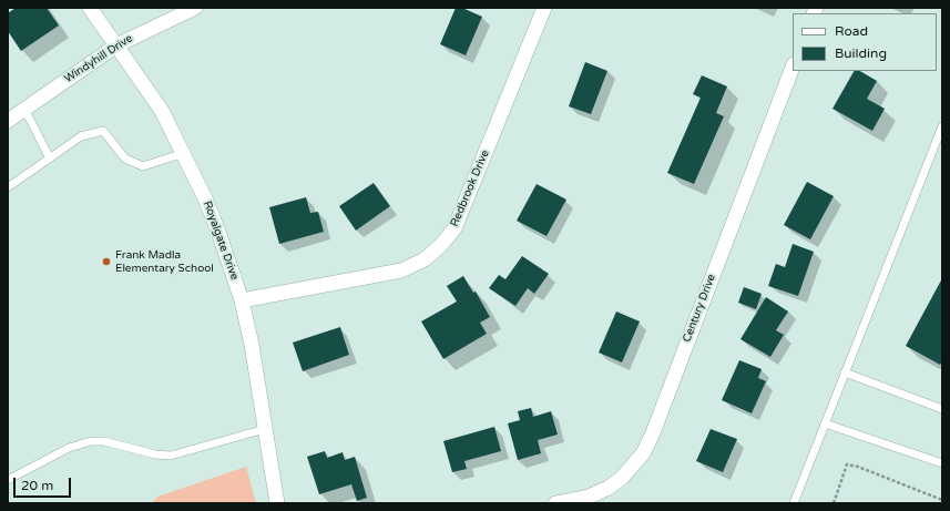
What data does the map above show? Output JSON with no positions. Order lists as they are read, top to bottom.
{
  "streets": {
    "street": [
      "Windyhill Drive",
      "Redbrook Drive",
      "Royalgate Drive",
      "Century Drive"
    ]
  },
  "crossings": [
    ["Windyhill Drive", "Royalgate Drive"],
    ["Redbrook Drive", "Royalgate Drive"]
  ],
  "places": ["Frank Madla Elementary School"],
  "legend": ["Road", "Building"],
  "scale_bar": "20 m"
}
